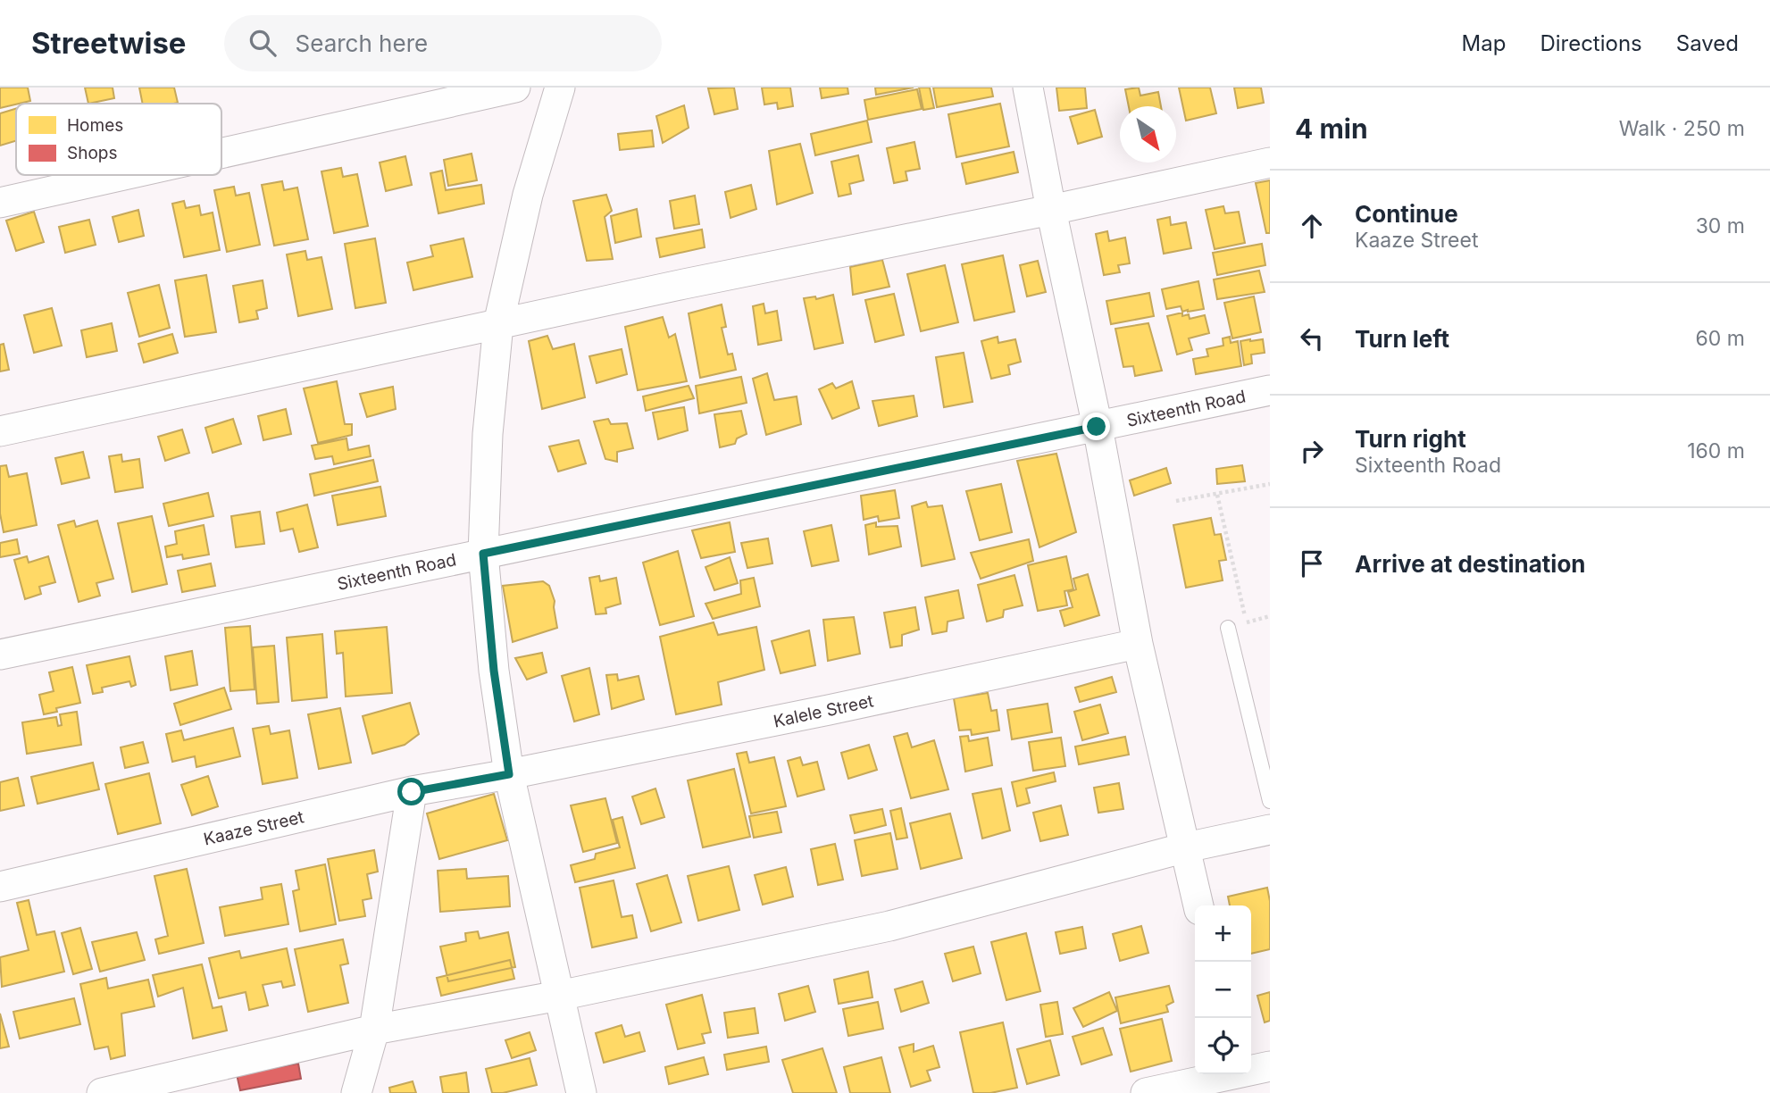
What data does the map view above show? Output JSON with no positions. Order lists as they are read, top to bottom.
{
  "streets": {
    "street": ["Sixteenth Road", "Kalele Street", "Kaaze Street"]
  },
  "crossings": [
    ["Kalele Street", "Kaaze Street"]
  ],
  "legend": ["Homes", "Shops"],
  "north": "bottom right",
  "page": {
    "header": "Streetwise",
    "search": "Search here",
    "nav": ["Map", "Directions", "Saved"],
    "heading": ["4 min", "Walk · 250 m"],
    "list": [
      ["Continue", "Kaaze Street", "30 m"],
      ["Turn left", "60 m"],
      ["Turn right", "Sixteenth Road", "160 m"],
      "Arrive at destination"
    ],
    "map_buttons": ["+", "−"]
  }
}
